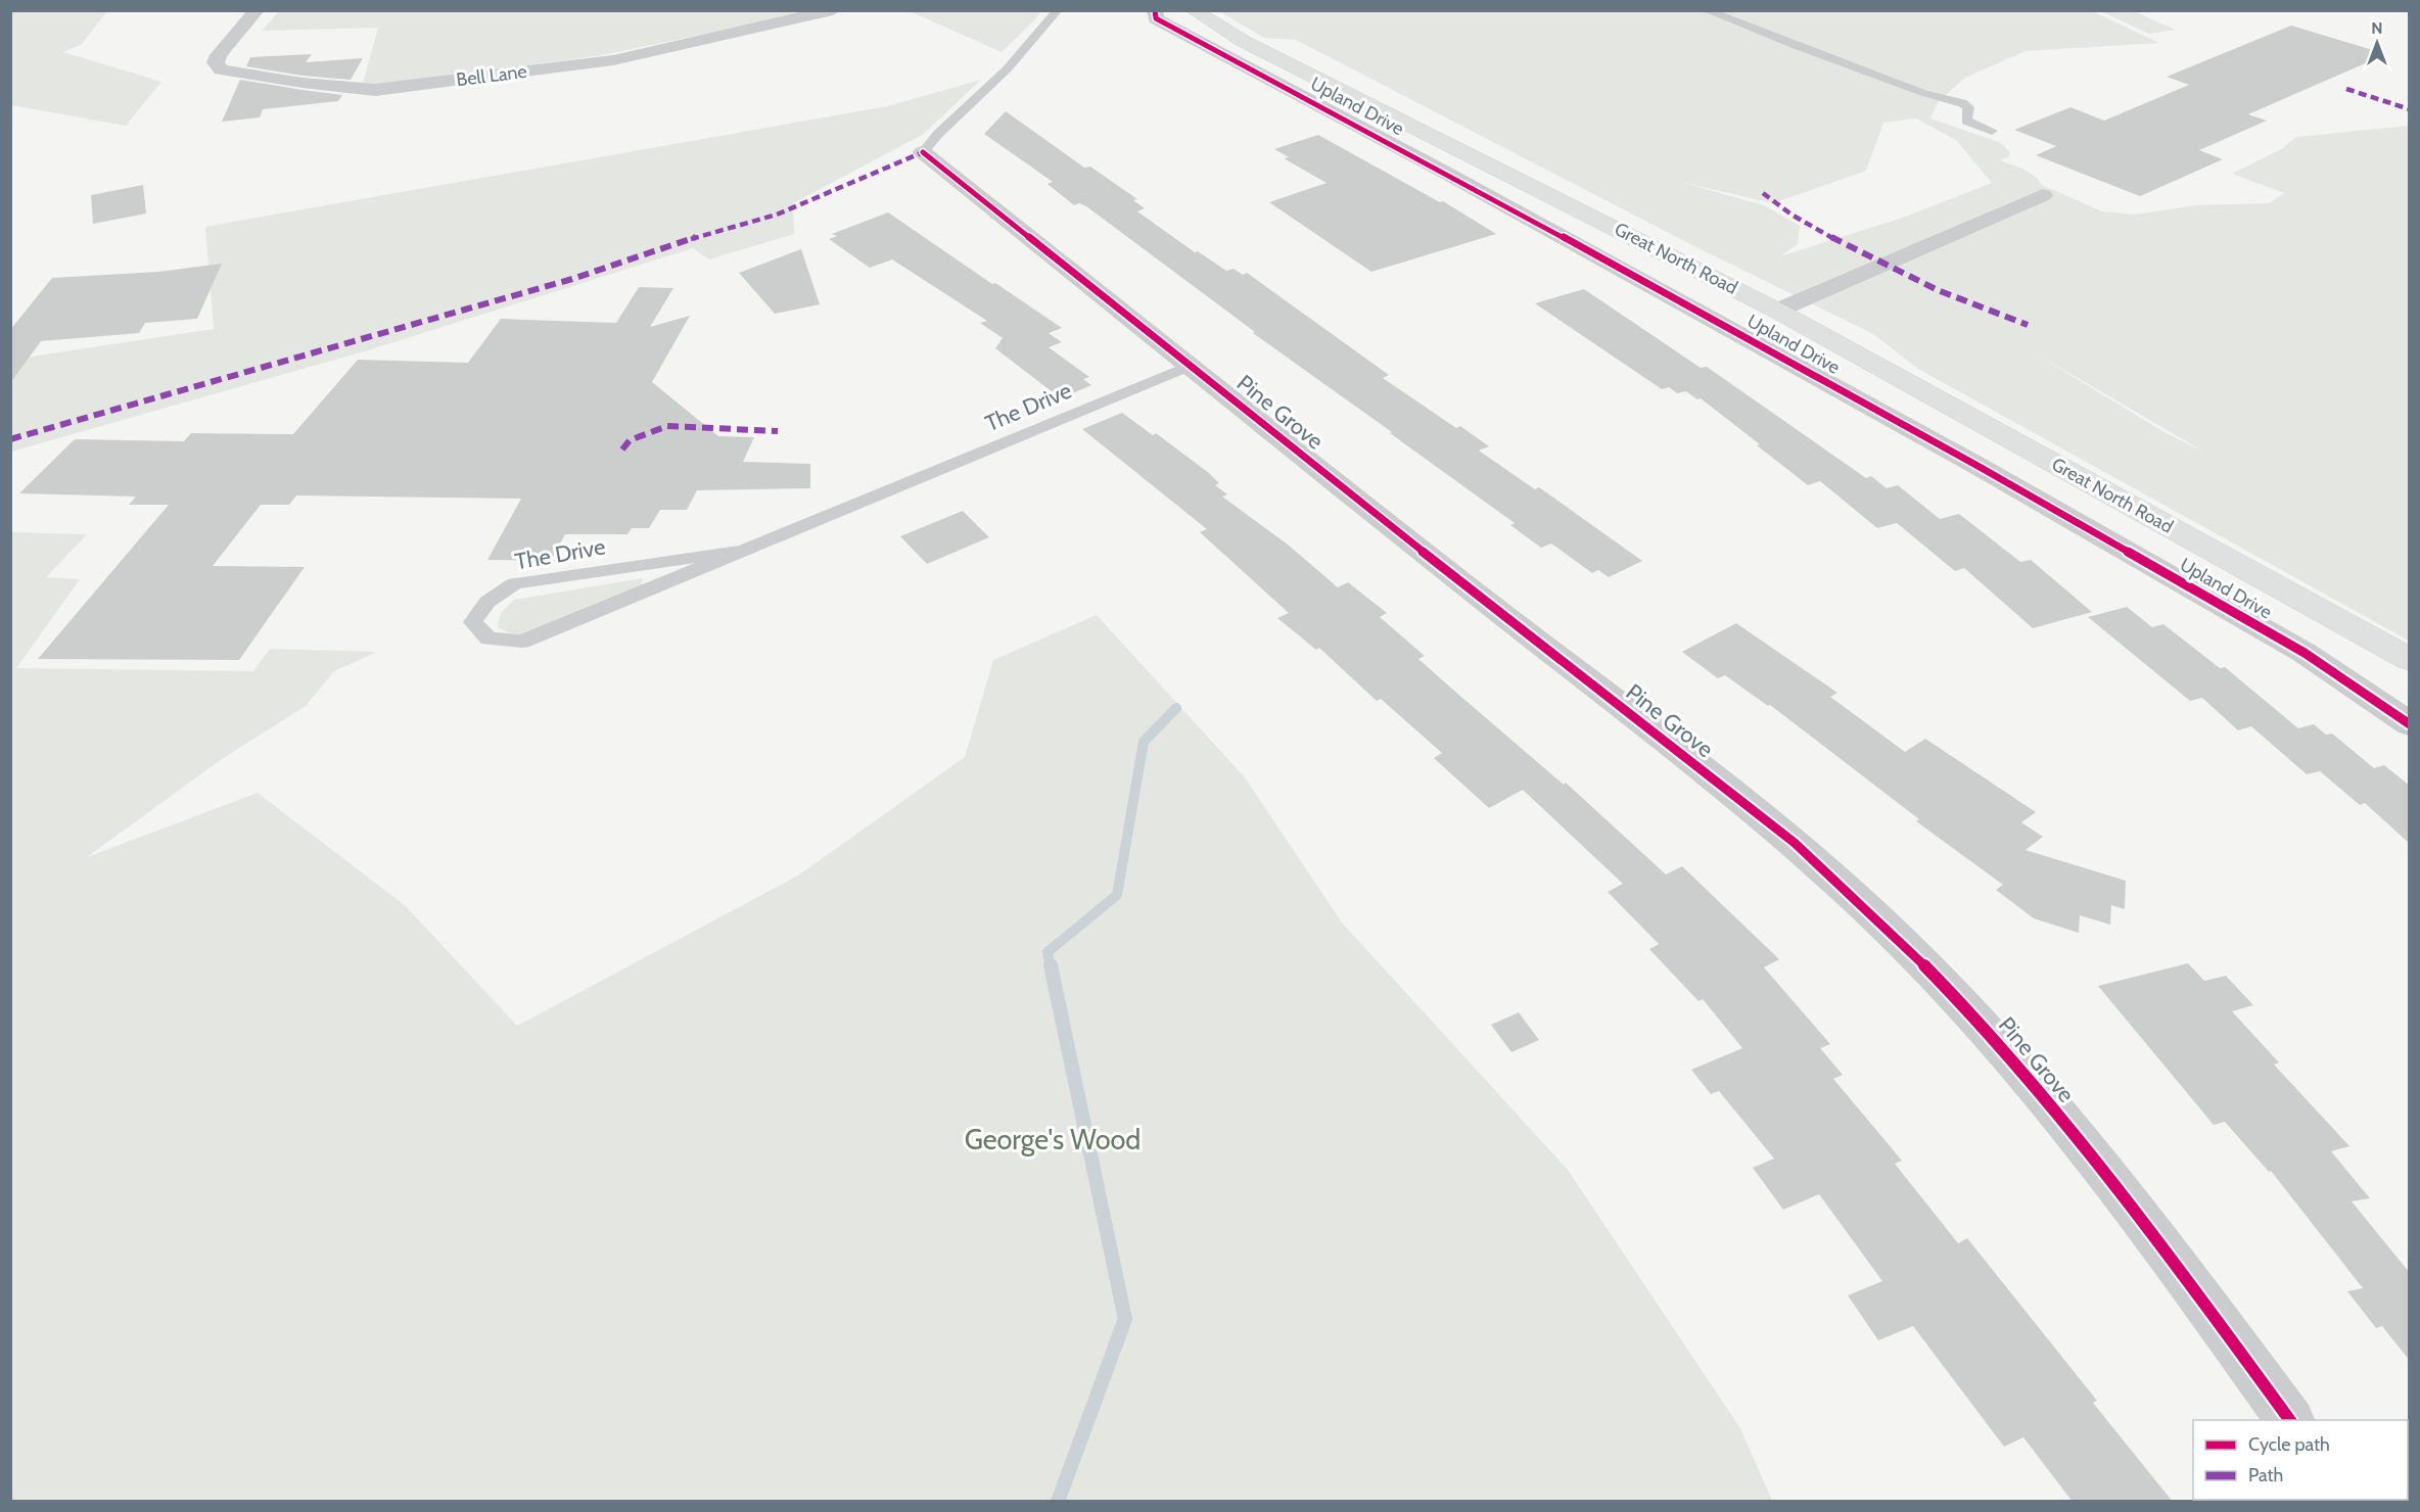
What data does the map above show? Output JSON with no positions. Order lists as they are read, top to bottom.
{
  "streets": {
    "main road": ["Great North Road"],
    "street": ["Bell Lane", "Upland Drive", "Pine Grove"],
    "lane": ["The Drive"]
  },
  "crossings": [
    ["The Drive", "Pine Grove"]
  ],
  "parks": ["George's Wood"],
  "legend": ["Cycle path", "Path"],
  "north": "top"
}
